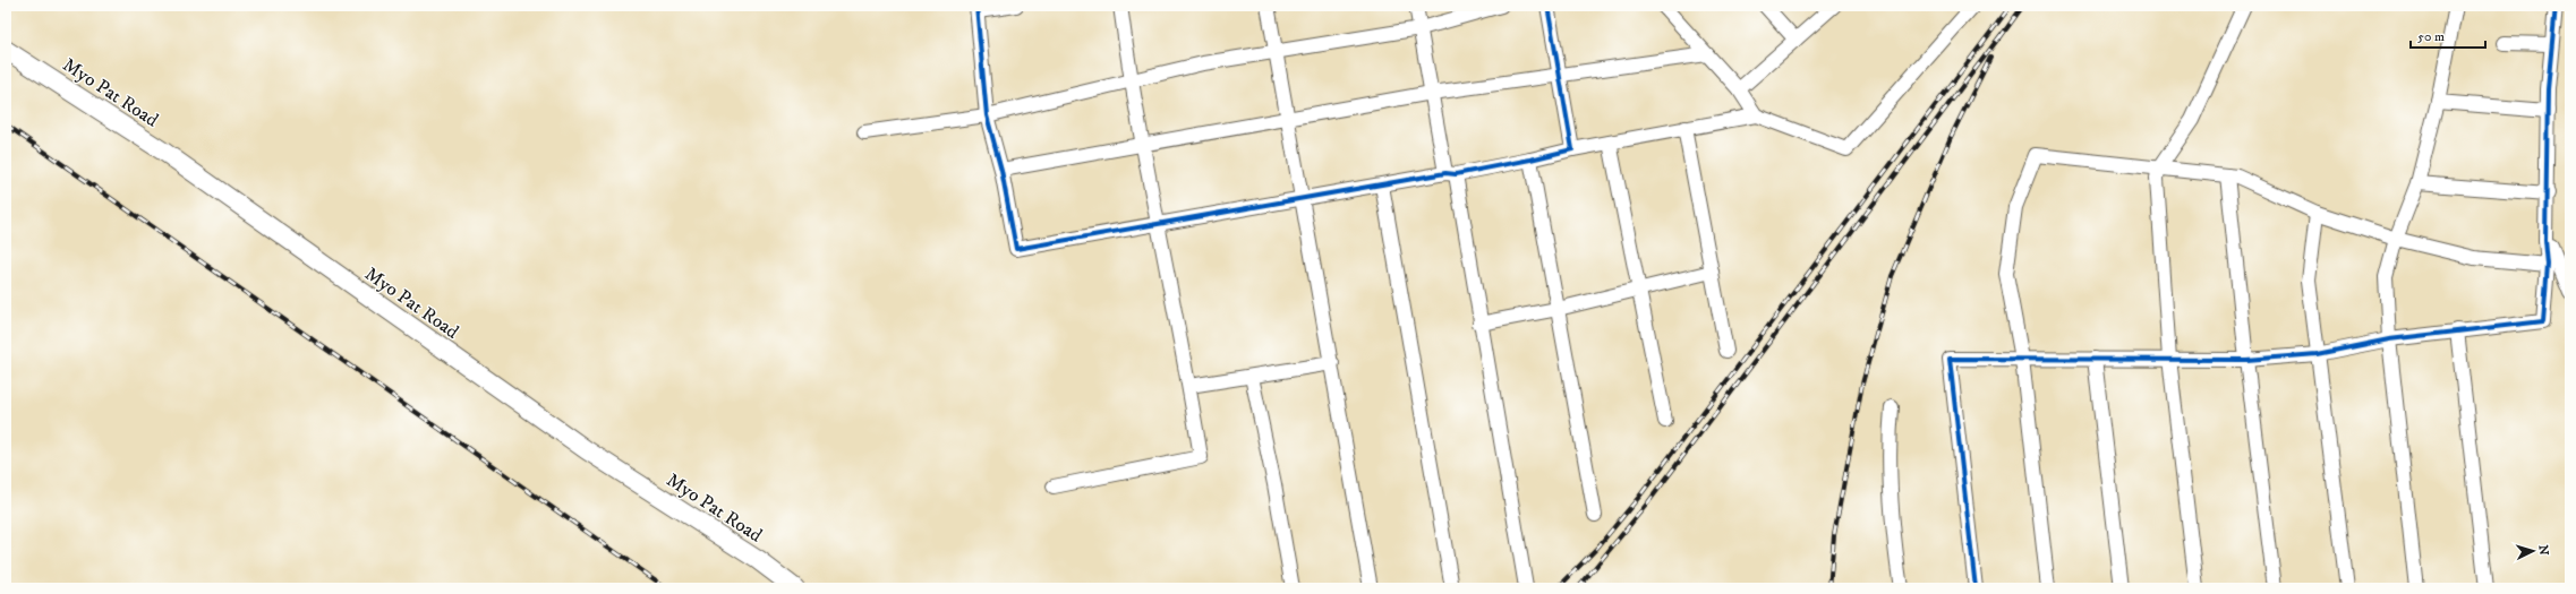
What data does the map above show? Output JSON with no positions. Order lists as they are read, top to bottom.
{
  "streets": {
    "main road": ["Myo Pat Road"]
  },
  "scale_bar": "50 m",
  "north": "right"
}
